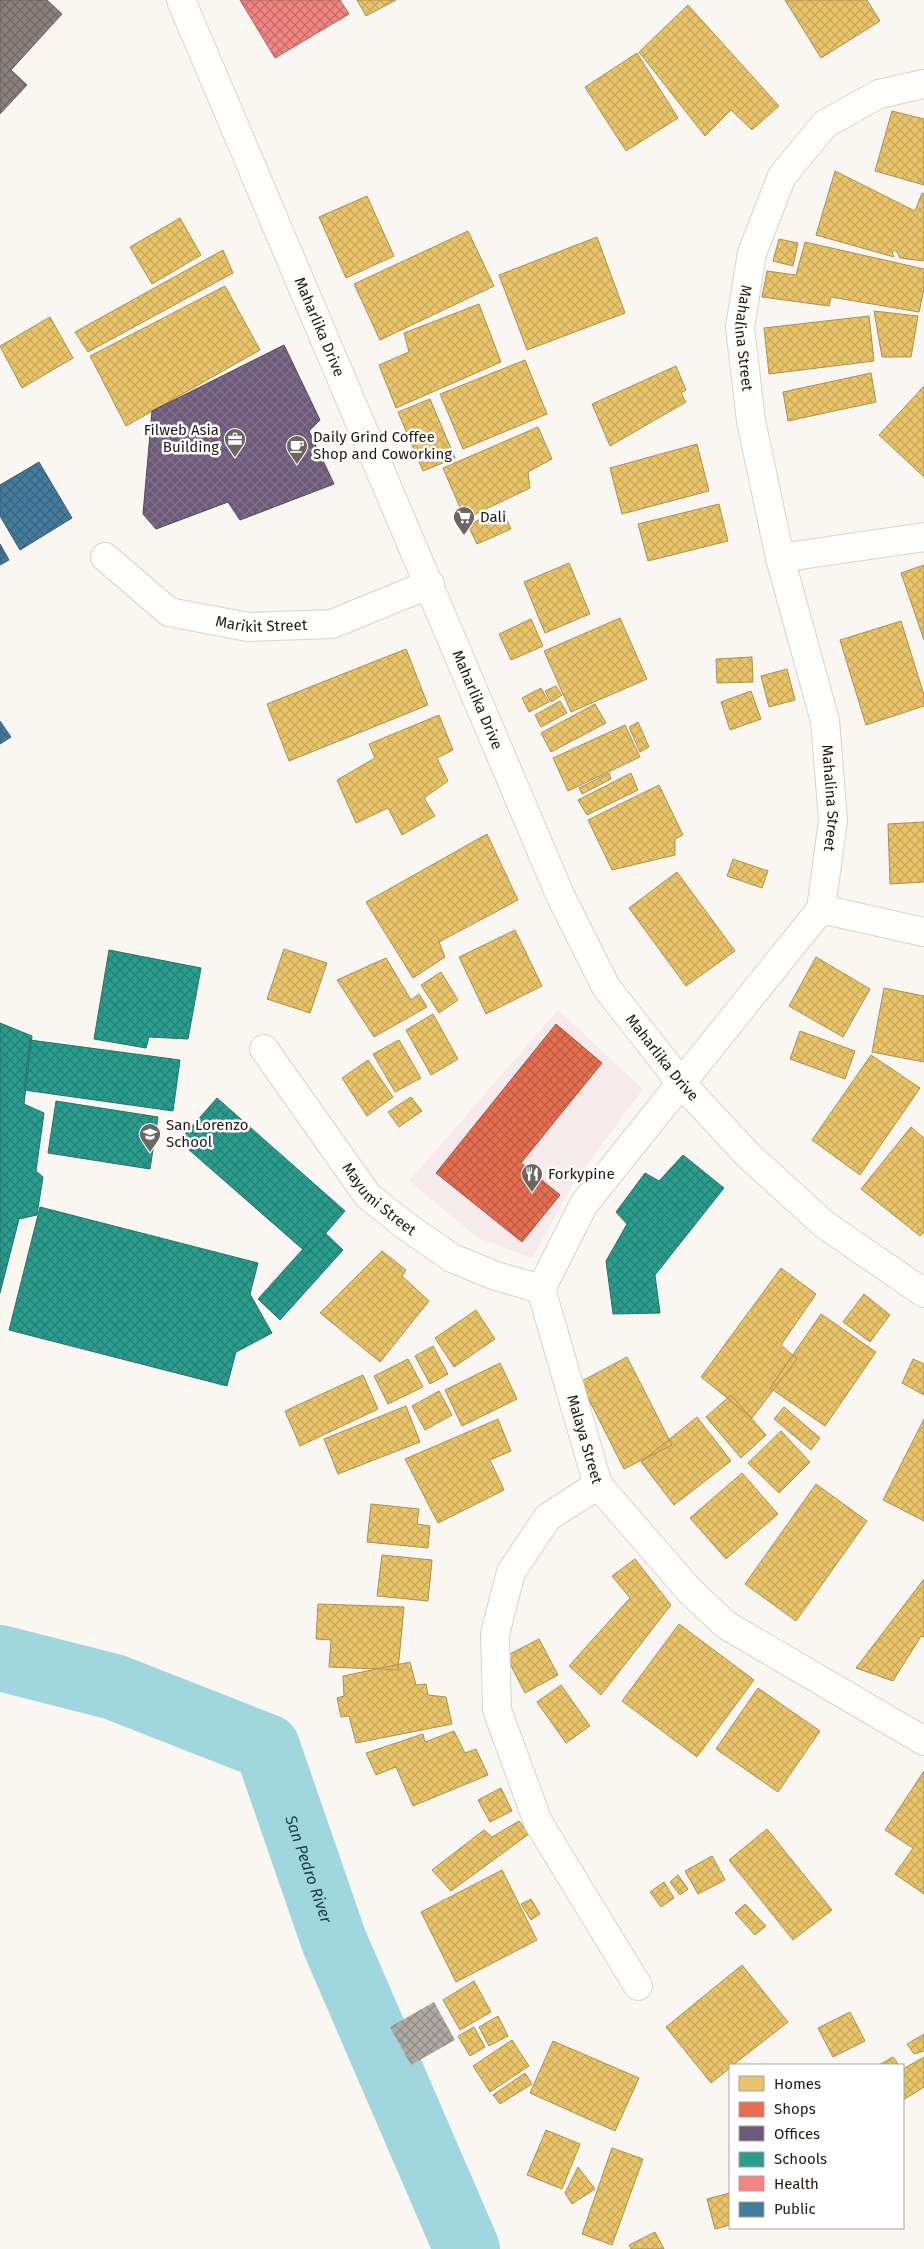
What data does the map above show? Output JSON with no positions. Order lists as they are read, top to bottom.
{
  "streets": {
    "street": [
      "Maharlika Drive",
      "Mahalina Street",
      "Marikit Street",
      "Mayumi Street",
      "Malaya Street"
    ]
  },
  "crossings": [
    ["Maharlika Drive", "Marikit Street"],
    ["Mayumi Street", "Malaya Street"]
  ],
  "water": ["San Pedro River"],
  "places": {
    "office": ["Filweb Asia Building"],
    "cafe": ["Daily Grind Coffee Shop and Coworking"],
    "supermarket": ["Dali"],
    "school or university": ["San Lorenzo School"],
    "restaurant": ["Forkypine"]
  },
  "legend": [
    "Homes",
    "Shops",
    "Offices",
    "Schools",
    "Health",
    "Public"
  ]
}
